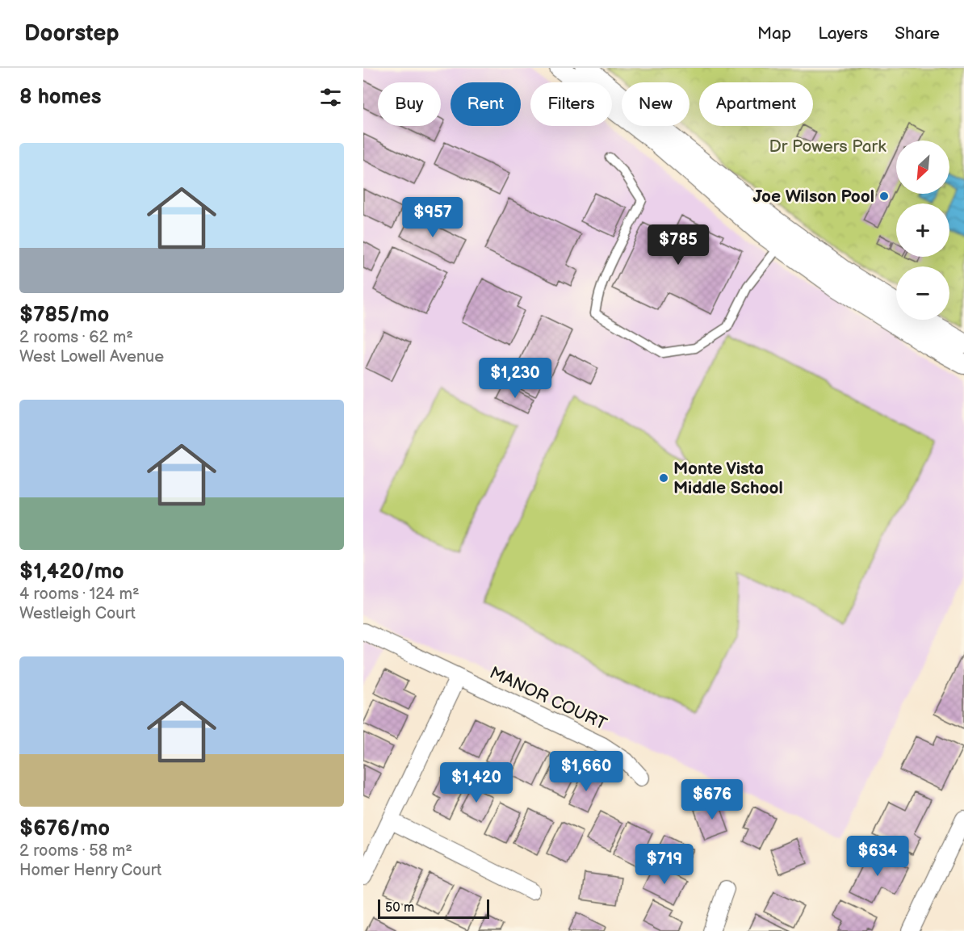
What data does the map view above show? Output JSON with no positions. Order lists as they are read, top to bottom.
{
  "streets": {
    "street": ["MANOR COURT"]
  },
  "parks": ["Dr Powers Park"],
  "places": ["Joe Wilson Pool", "Monte Vista Middle School"],
  "scale_bar": "50 m",
  "north": "bottom left",
  "page": {
    "header": "Doorstep",
    "nav": ["Map", "Layers", "Share"],
    "heading": "8 homes",
    "chip": [
      "Buy",
      "Rent",
      "Filters",
      "New",
      "Apartment"
    ],
    "list": [
      {
        "name": "$785/mo",
        "note": "2 rooms · 62 m² · West Lowell Avenue"
      },
      {
        "name": "$1,420/mo",
        "note": "4 rooms · 124 m² · Westleigh Court"
      },
      {
        "name": "$676/mo",
        "note": "2 rooms · 58 m² · Homer Henry Court"
      }
    ],
    "map_buttons": ["+", "−"],
    "price": [
      "$957",
      "$785",
      "$1,230",
      "$1,660",
      "$1,420",
      "$676",
      "$634",
      "$719"
    ],
    "scale": "50 m"
  }
}
